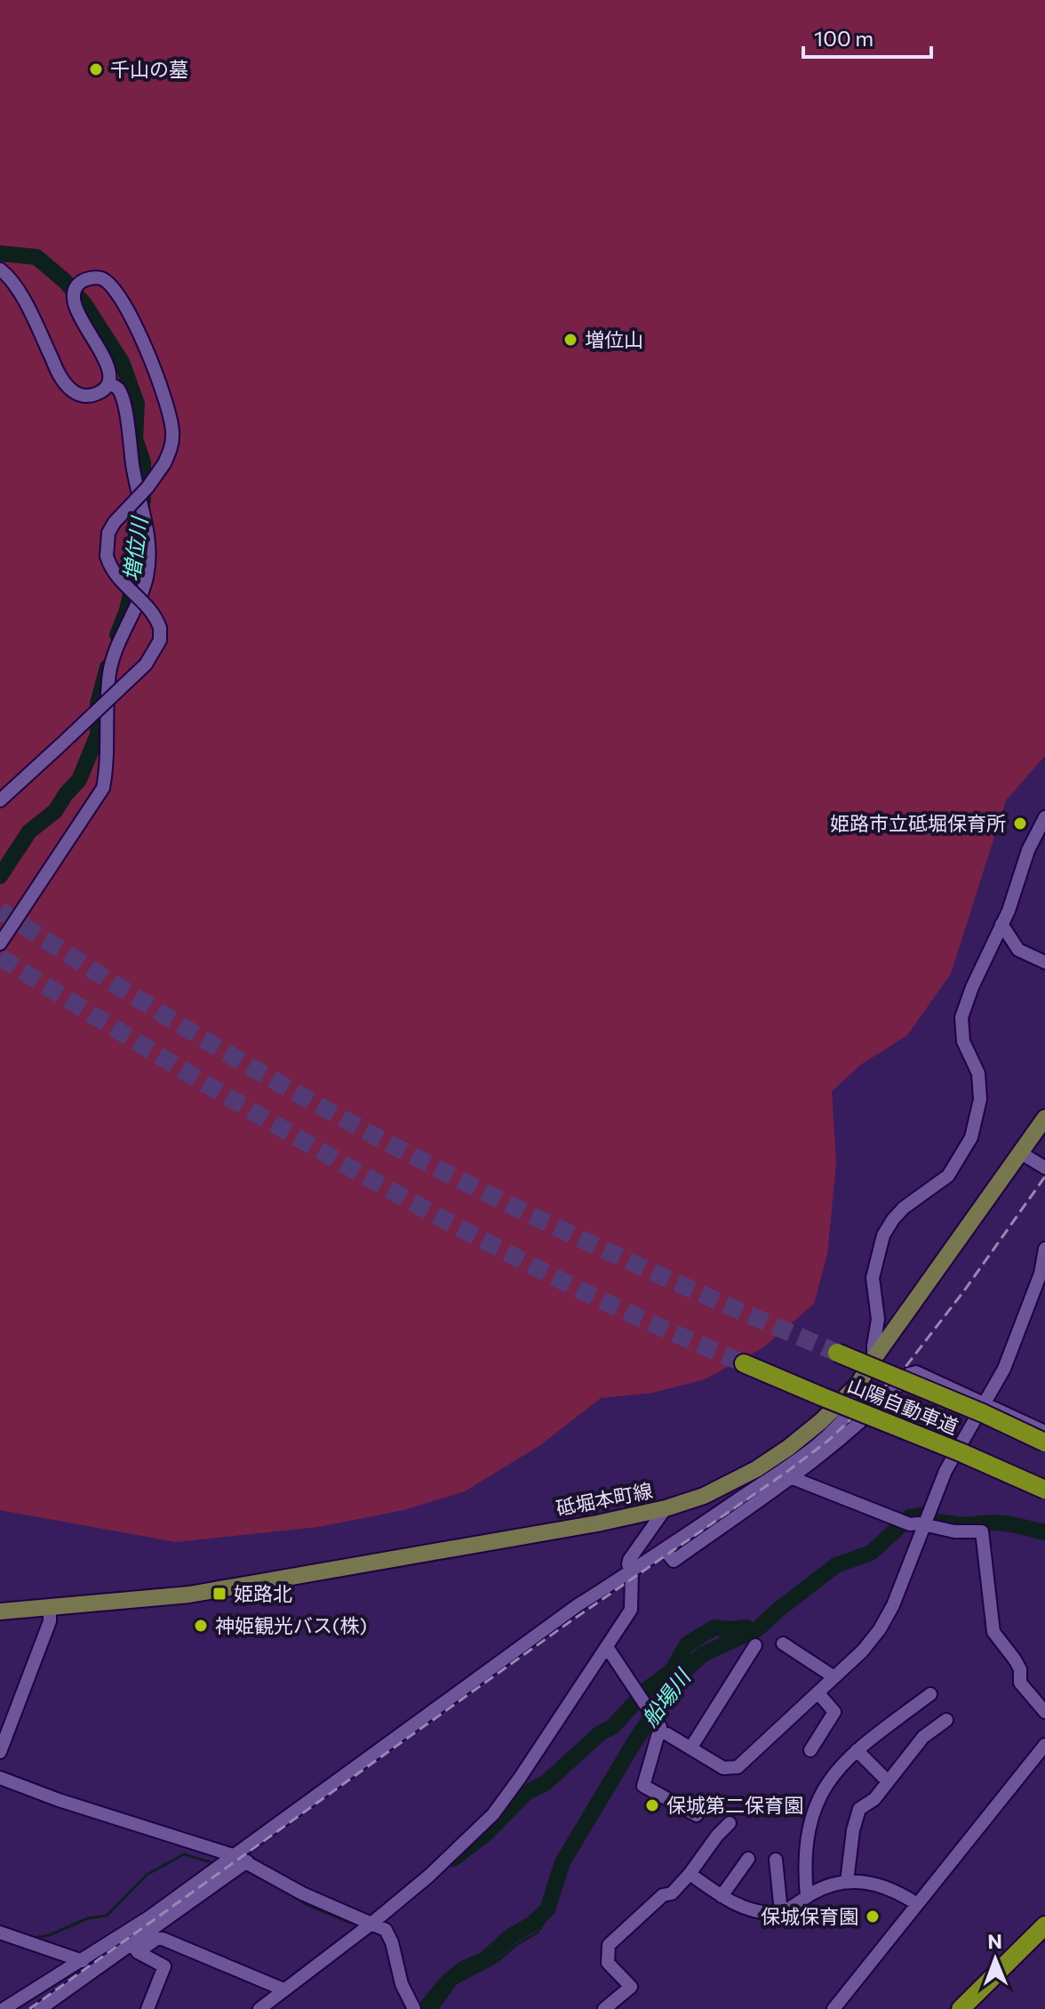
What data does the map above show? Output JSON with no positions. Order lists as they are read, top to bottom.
{
  "streets": {
    "highway": ["山陽自動車道"],
    "main road": ["砥堀本町線"]
  },
  "water": ["増位川", "船場川"],
  "places": {
    "other": [
      "千山の墓",
      "増位山",
      "姫路市立砥堀保育所",
      "神姫観光バス(株)",
      "保城第二保育園",
      "保城保育園"
    ],
    "transit": ["姫路北"]
  },
  "scale_bar": "100 m",
  "north": "top"
}
